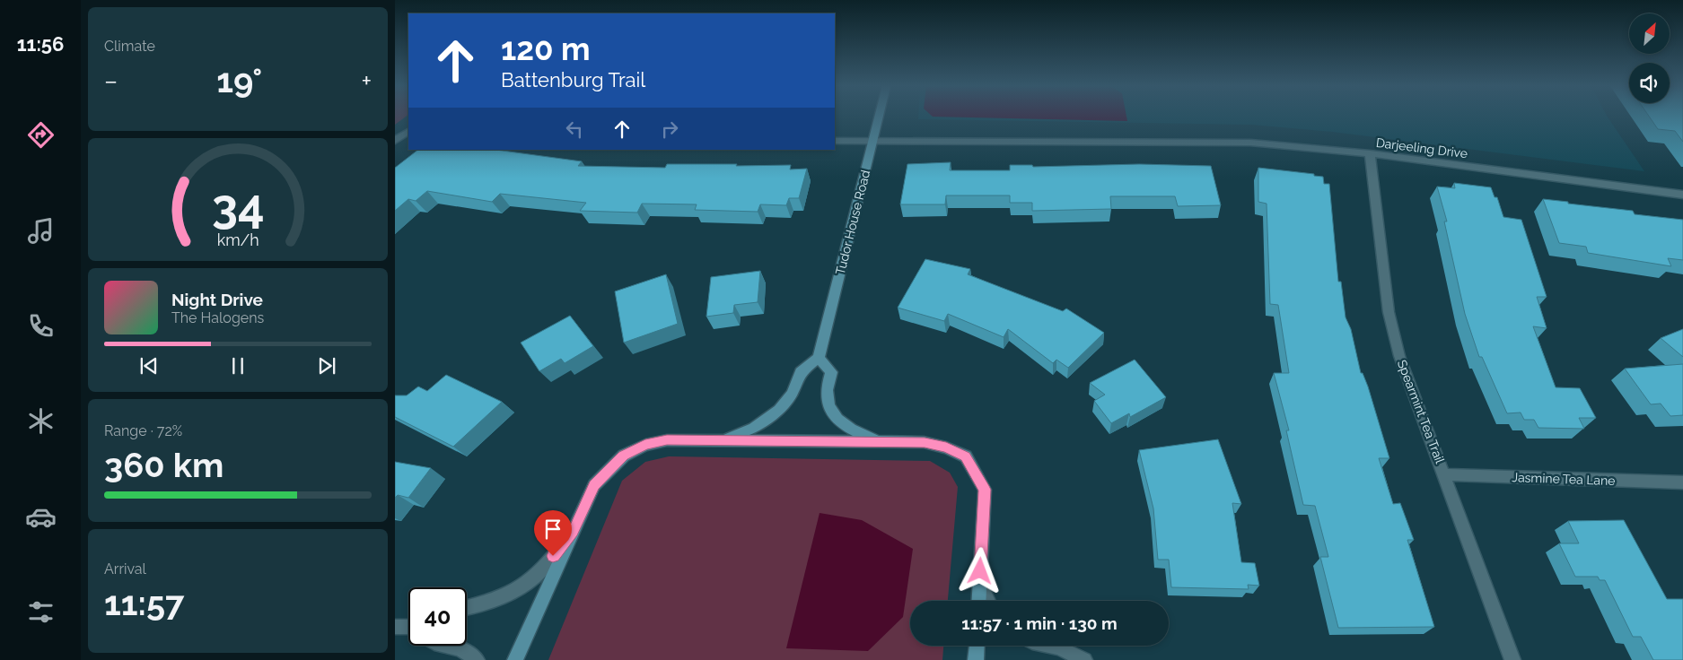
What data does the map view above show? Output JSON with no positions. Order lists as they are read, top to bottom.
{
  "streets": {
    "street": [
      "Darjeeling Drive",
      "Tudor House Road",
      "Spearmint Tea Trail",
      "Jasmine Tea Lane"
    ]
  },
  "crossings": [
    ["Darjeeling Drive", "Tudor House Road"],
    ["Darjeeling Drive", "Spearmint Tea Trail"],
    ["Spearmint Tea Trail", "Jasmine Tea Lane"]
  ],
  "north": "top right",
  "page": {
    "tabs": "11:56",
    "tile": [
      "Climate",
      ["Range · 72%", "360 km"],
      ["Arrival", "11:57"]
    ],
    "turn": ["120 m", "Battenburg Trail"],
    "heat": ["−", "19°", "+"],
    "song": ["Night Drive", "The Halogens"],
    "limit": "40",
    "trip": "11:57 · 1 min · 130 m",
    "gauge": ["34", "km/h"]
  }
}
